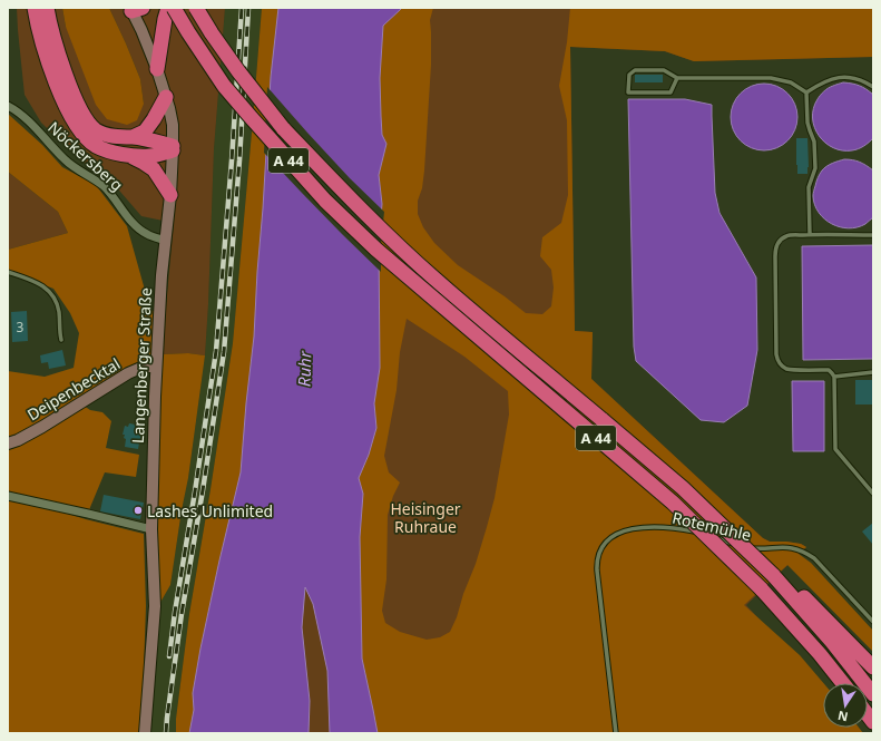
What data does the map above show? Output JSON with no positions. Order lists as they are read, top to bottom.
{
  "streets": {
    "highway": ["A 44"],
    "main road": ["Langenberger Straße", "Deipenbecktal"],
    "street": ["Nöckersberg"],
    "lane": ["Rotemühle"]
  },
  "crossings": [
    ["Nöckersberg", "Langenberger Straße"],
    ["Langenberger Straße", "Deipenbecktal"]
  ],
  "water": ["Ruhr"],
  "parks": ["Heisinger Ruhraue"],
  "places": ["Lashes Unlimited"],
  "house_numbers": ["3"],
  "north": "bottom"
}
